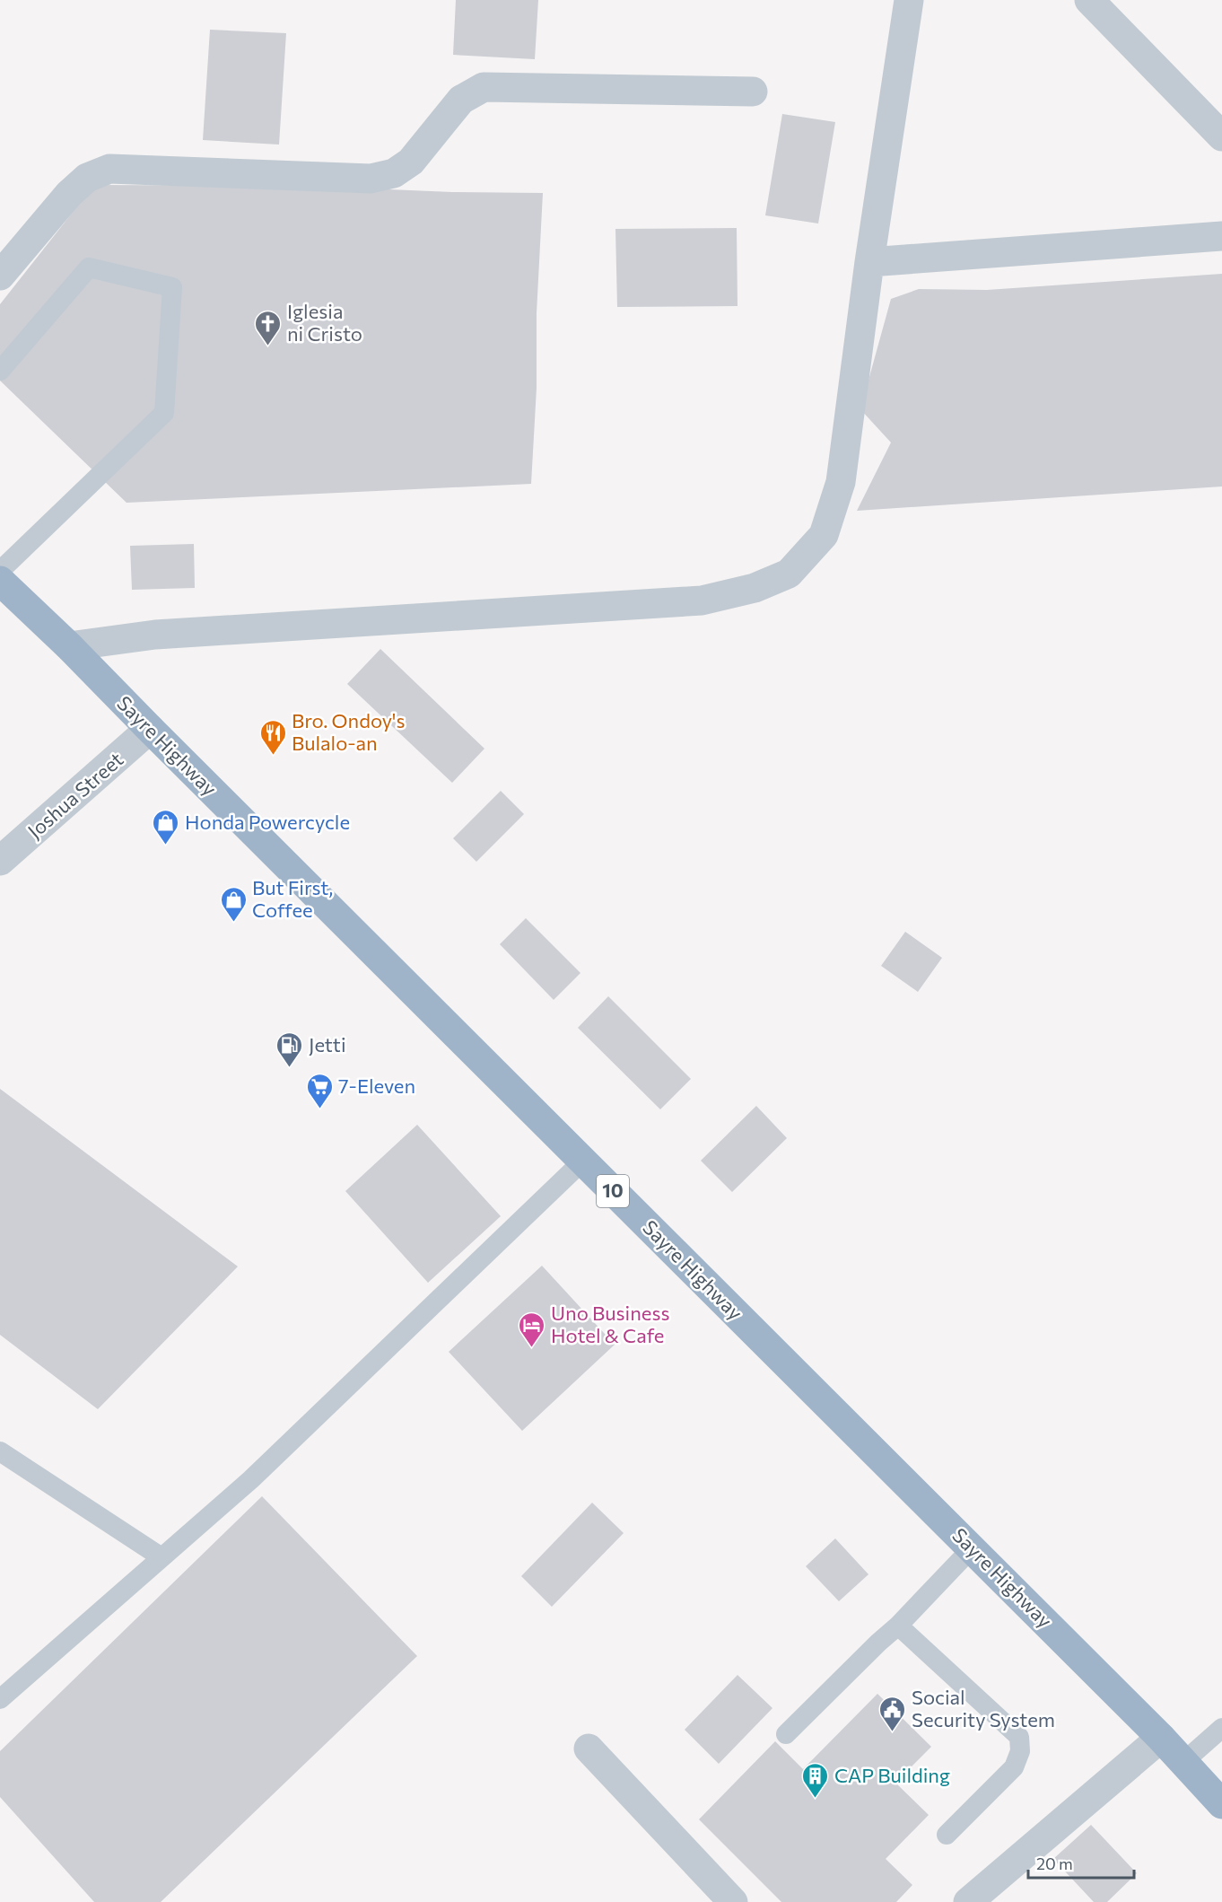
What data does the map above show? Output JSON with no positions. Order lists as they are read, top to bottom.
{
  "streets": {
    "highway": ["Sayre Highway", "10"],
    "street": ["Joshua Street"]
  },
  "crossings": [
    ["Sayre Highway", "Joshua Street"]
  ],
  "places": {
    "church": ["Iglesia ni Cristo"],
    "restaurant": ["Bro. Ondoy's Bulalo-an"],
    "shop": ["Honda Powercycle", "But First, Coffee"],
    "fuel station": ["Jetti"],
    "supermarket": ["7-Eleven"],
    "hotel": ["Uno Business Hotel & Cafe"],
    "public building": ["Social Security System"],
    "building": ["CAP Building"]
  },
  "scale_bar": "20 m"
}
